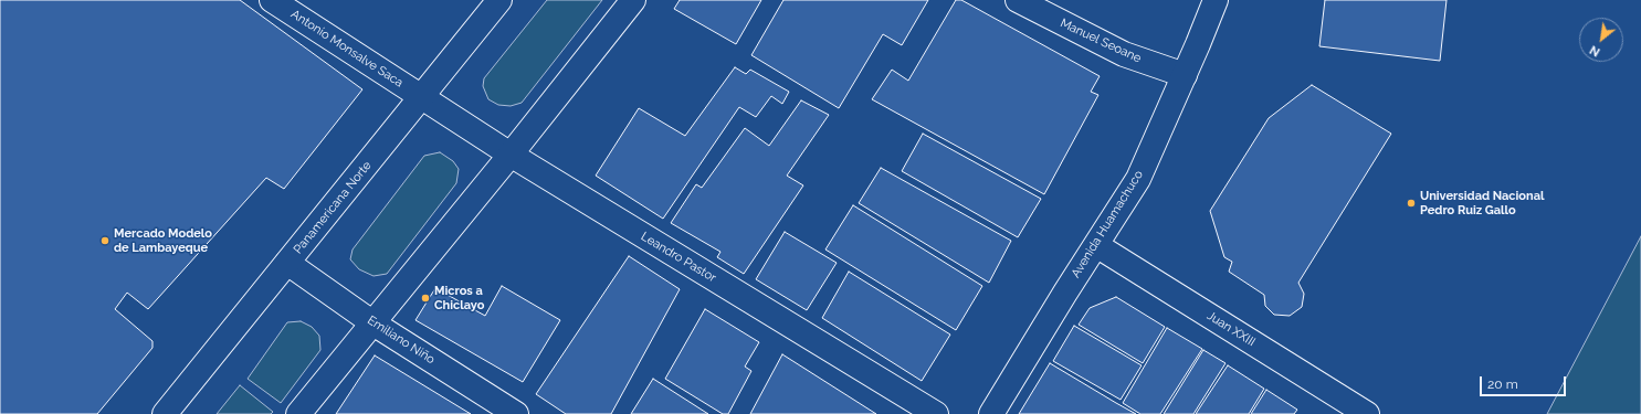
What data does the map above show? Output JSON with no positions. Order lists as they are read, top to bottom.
{
  "streets": {
    "main road": [
      "Manuel Seoane",
      "Antonio Monsalve Saca",
      "Panamericana Norte",
      "Avenida Huamachuco",
      "Leandro Pastor",
      "Juan XXIII",
      "Emiliano Niño"
    ]
  },
  "crossings": [
    ["Manuel Seoane", "Avenida Huamachuco"],
    ["Antonio Monsalve Saca", "Panamericana Norte"],
    ["Antonio Monsalve Saca", "Leandro Pastor"],
    ["Panamericana Norte", "Leandro Pastor"],
    ["Panamericana Norte", "Emiliano Niño"],
    ["Avenida Huamachuco", "Juan XXIII"]
  ],
  "places": ["Universidad Nacional Pedro Ruiz Gallo", "Mercado Modelo de Lambayeque", "Micros a Chiclayo"],
  "scale_bar": "20 m",
  "north": "bottom left"
}
